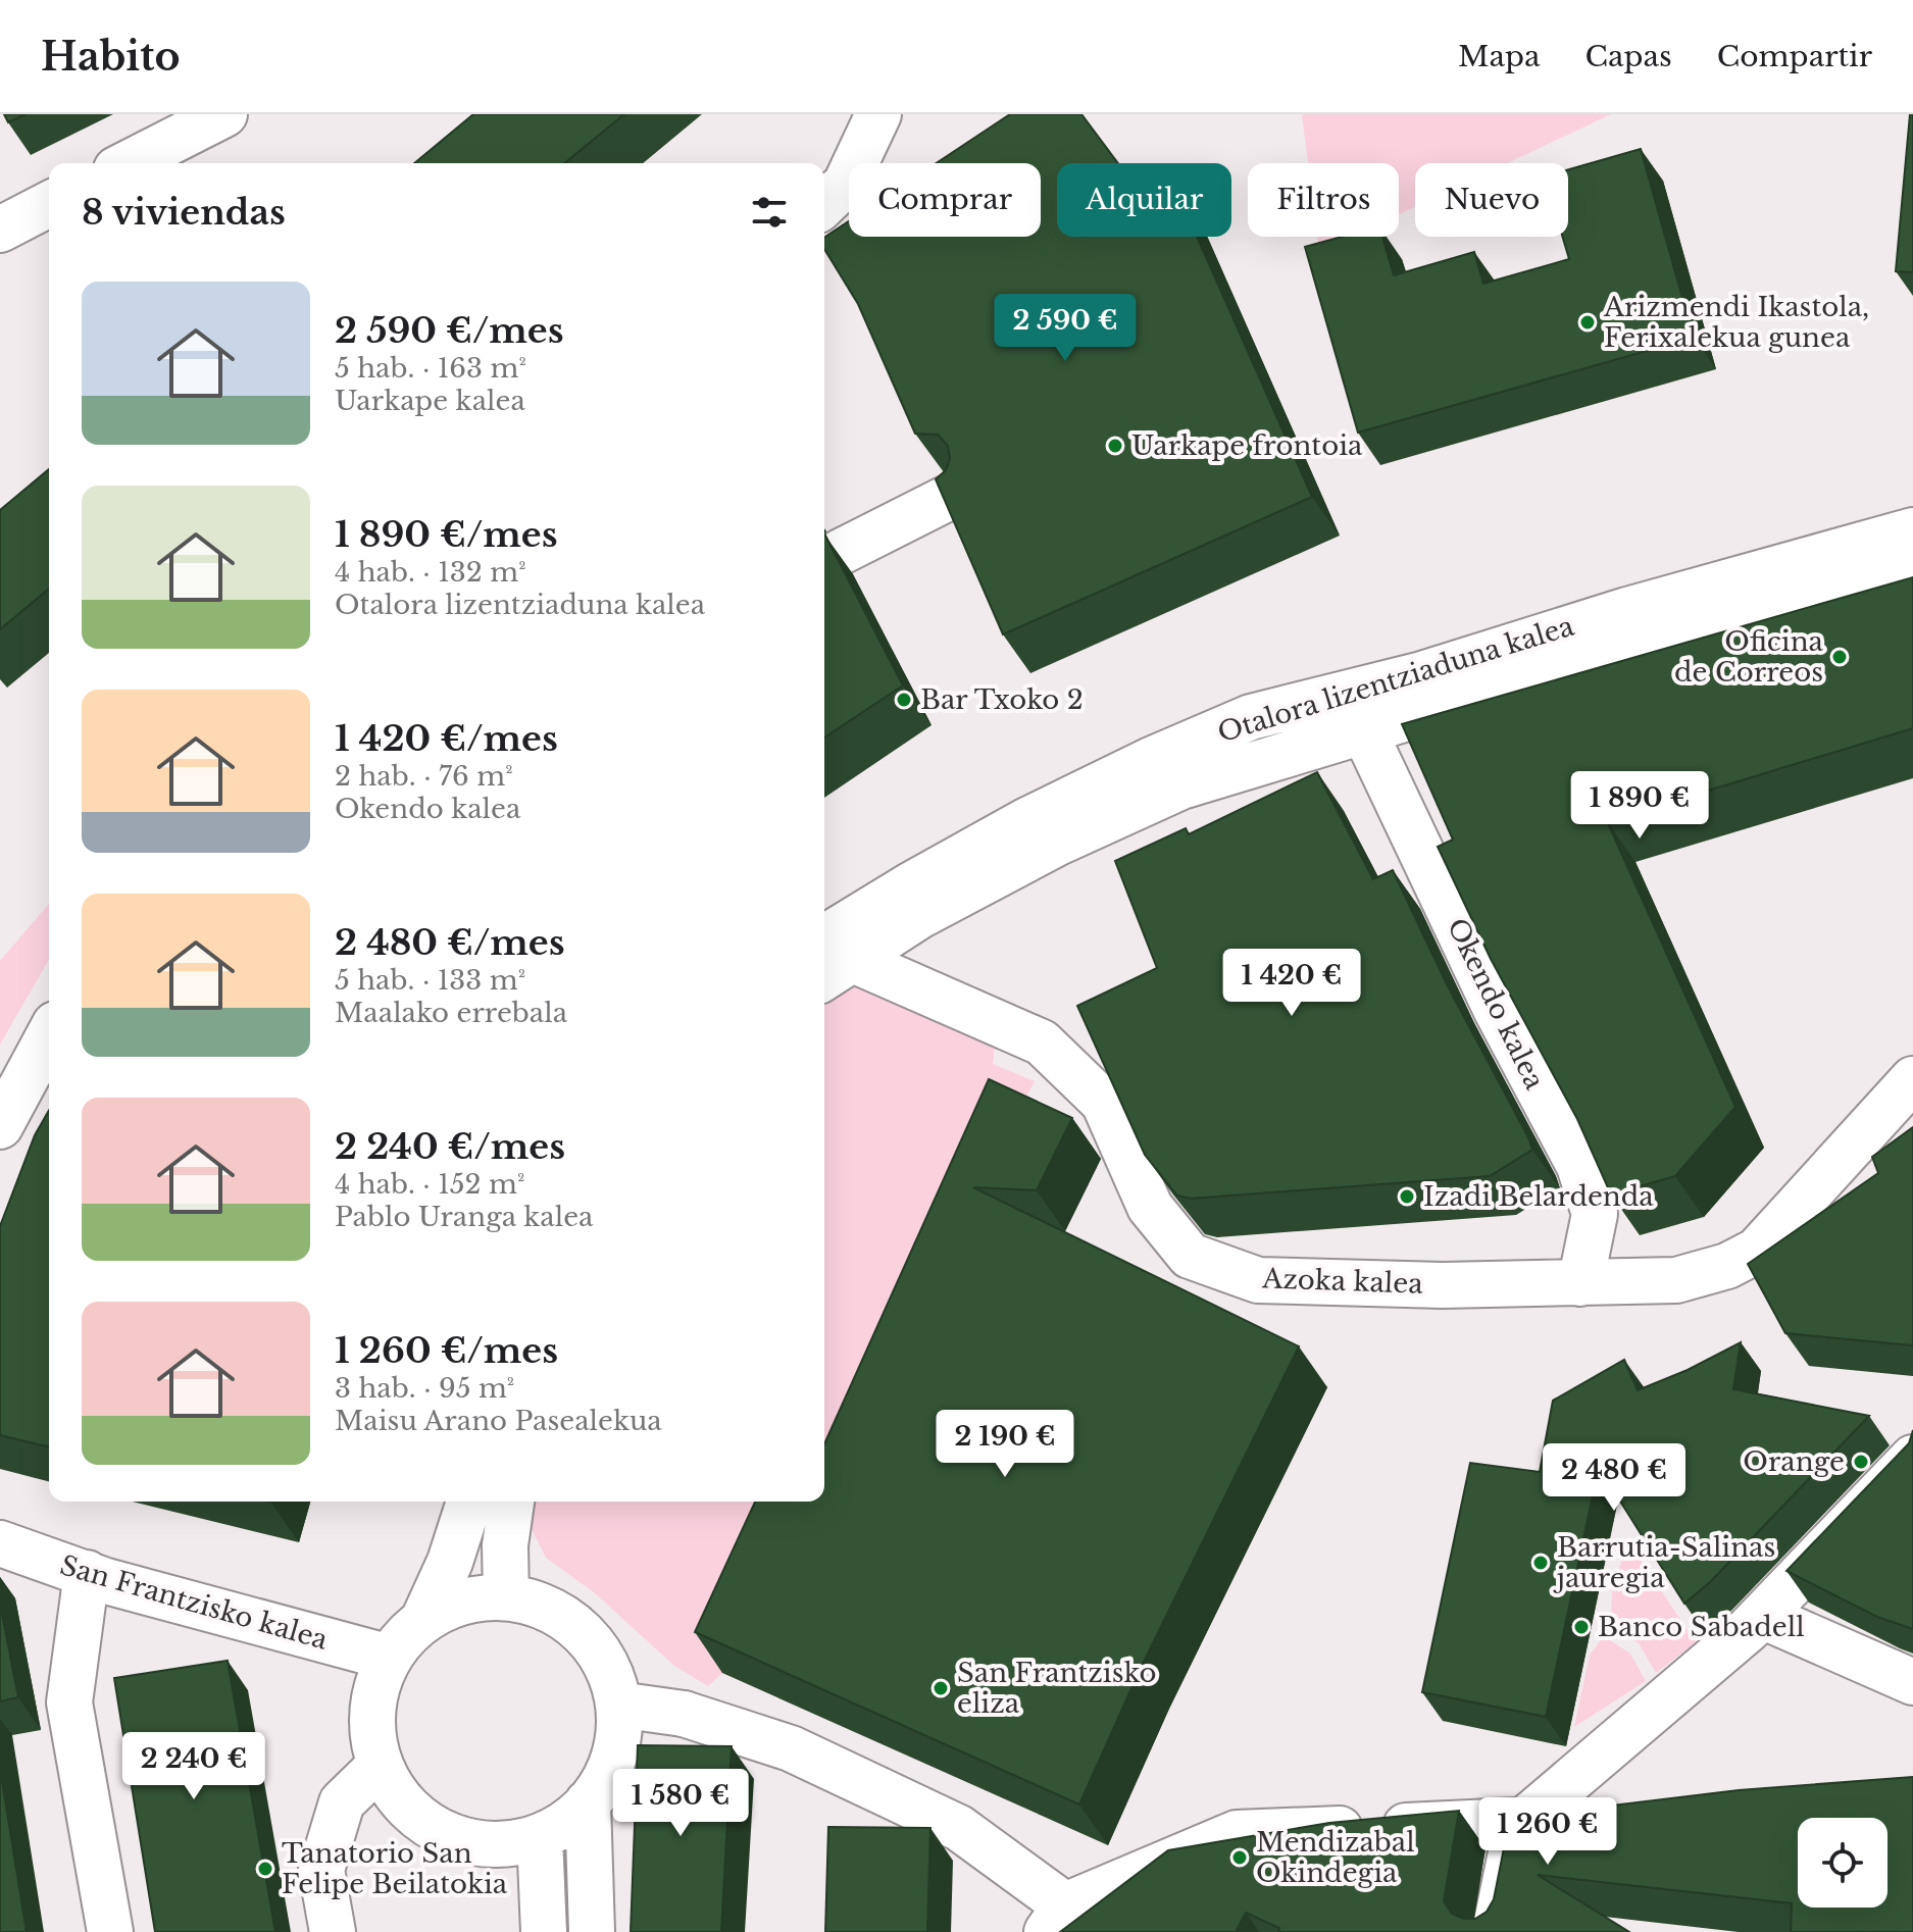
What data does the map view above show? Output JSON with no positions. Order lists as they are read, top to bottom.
{
  "streets": {
    "street": [
      "Otalora lizentziaduna kalea",
      "Okendo kalea",
      "Azoka kalea",
      "San Frantzisko kalea"
    ]
  },
  "crossings": [
    ["Otalora lizentziaduna kalea", "Okendo kalea"],
    ["Otalora lizentziaduna kalea", "Azoka kalea"],
    ["Okendo kalea", "Azoka kalea"]
  ],
  "places": [
    "Arizmendi Ikastola, Ferixalekua gunea",
    "Uarkape frontoia",
    "Oficina de Correos",
    "Bar Txoko 2",
    "Izadi Belardenda",
    "Orange",
    "Barrutia-Salinas jauregia",
    "Banco Sabadell",
    "San Frantzisko eliza",
    "Mendizabal Okindegia",
    "Tanatorio San Felipe Beilatokia"
  ],
  "page": {
    "header": "Habito",
    "nav": ["Mapa", "Capas", "Compartir"],
    "chip": [
      "Comprar",
      "Alquilar",
      "Filtros",
      "Nuevo"
    ],
    "heading": "8 viviendas",
    "list": [
      {
        "name": "2 590 €/mes",
        "note": "5 hab. · 163 m² · Uarkape kalea"
      },
      {
        "name": "1 890 €/mes",
        "note": "4 hab. · 132 m² · Otalora lizentziaduna kalea"
      },
      {
        "name": "1 420 €/mes",
        "note": "2 hab. · 76 m² · Okendo kalea"
      },
      {
        "name": "2 480 €/mes",
        "note": "5 hab. · 133 m² · Maalako errebala"
      },
      {
        "name": "2 240 €/mes",
        "note": "4 hab. · 152 m² · Pablo Uranga kalea"
      },
      {
        "name": "1 260 €/mes",
        "note": "3 hab. · 95 m² · Maisu Arano Pasealekua"
      }
    ],
    "price": [
      "2 590 €",
      "1 890 €",
      "1 420 €",
      "2 190 €",
      "2 480 €",
      "2 240 €",
      "1 580 €",
      "1 260 €"
    ]
  }
}
